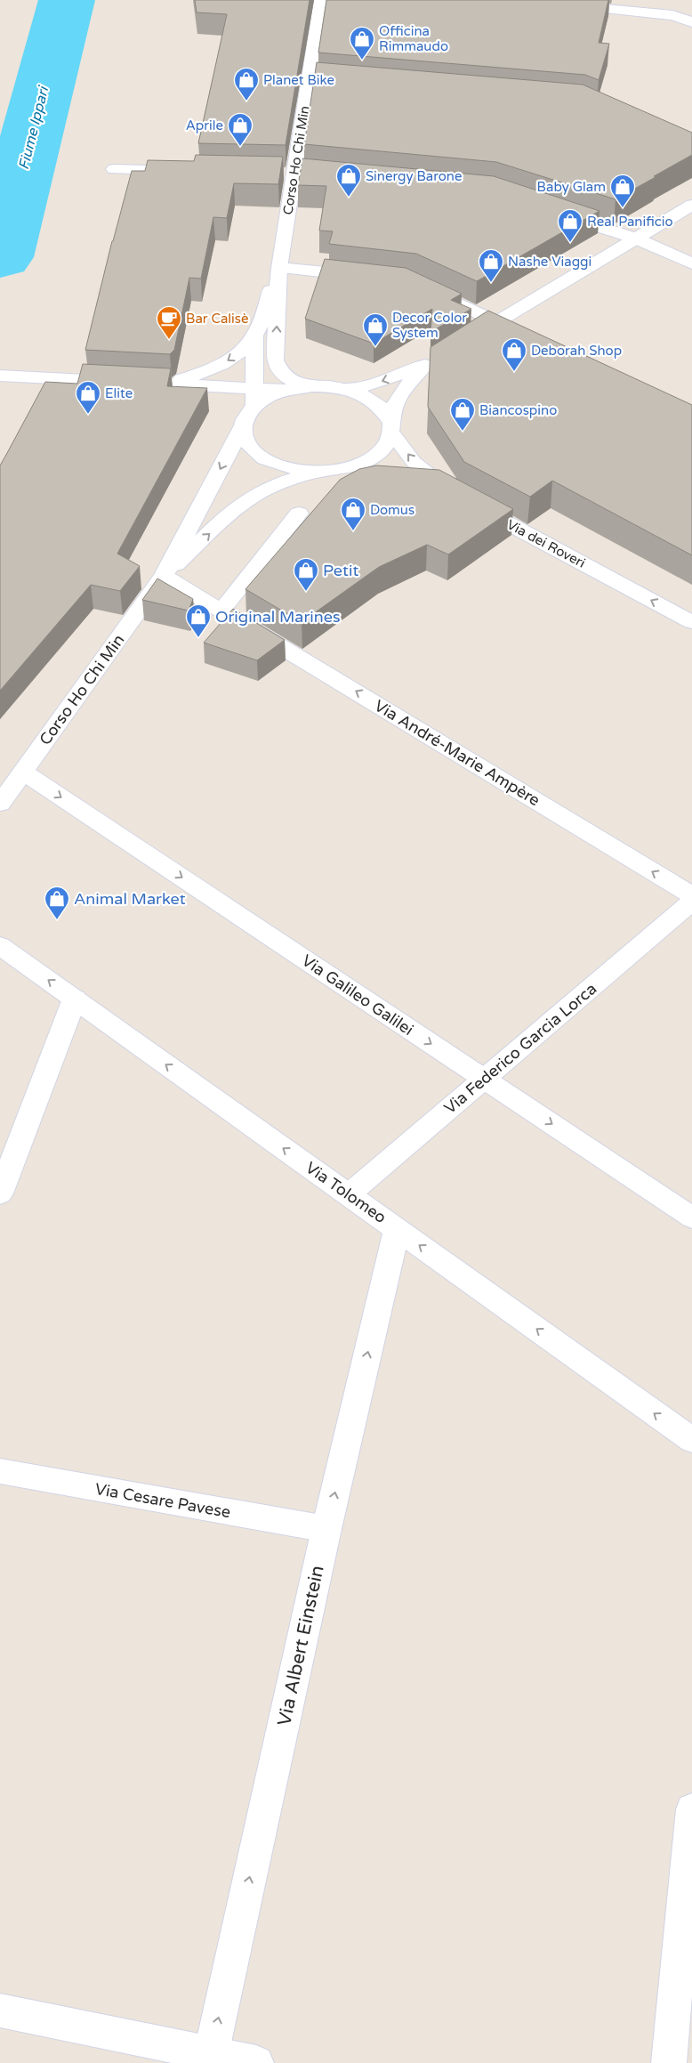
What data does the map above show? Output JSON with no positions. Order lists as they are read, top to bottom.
{
  "streets": {
    "main road": [
      "Corso Ho Chi Min",
      "Via dei Roveri",
      "Via André-Marie Ampère",
      "Via Galileo Galilei",
      "Via Federico Garcia Lorca",
      "Via Tolomeo",
      "Via Cesare Pavese",
      "Via Albert Einstein"
    ]
  },
  "crossings": [
    ["Corso Ho Chi Min", "Via André-Marie Ampère"],
    ["Corso Ho Chi Min", "Via Galileo Galilei"],
    ["Via Galileo Galilei", "Via Federico Garcia Lorca"],
    ["Via Federico Garcia Lorca", "Via Tolomeo"],
    ["Via Tolomeo", "Via Albert Einstein"],
    ["Via Cesare Pavese", "Via Albert Einstein"]
  ],
  "one_way": [
    "Via dei Roveri",
    "Via André-Marie Ampère",
    "Via Galileo Galilei",
    "Via Tolomeo",
    "Via Albert Einstein"
  ],
  "water": ["Fiume Ippari"],
  "places": {
    "shop": [
      "Officina Rimmaudo",
      "Planet Bike",
      "Aprile",
      "Sinergy Barone",
      "Baby Glam",
      "Real Panificio",
      "Nashe Viaggi",
      "Decor Color System",
      "Deborah Shop",
      "Elite",
      "Biancospino",
      "Domus",
      "Petit",
      "Original Marines",
      "Animal Market"
    ],
    "cafe": ["Bar Calisè"]
  }
}
